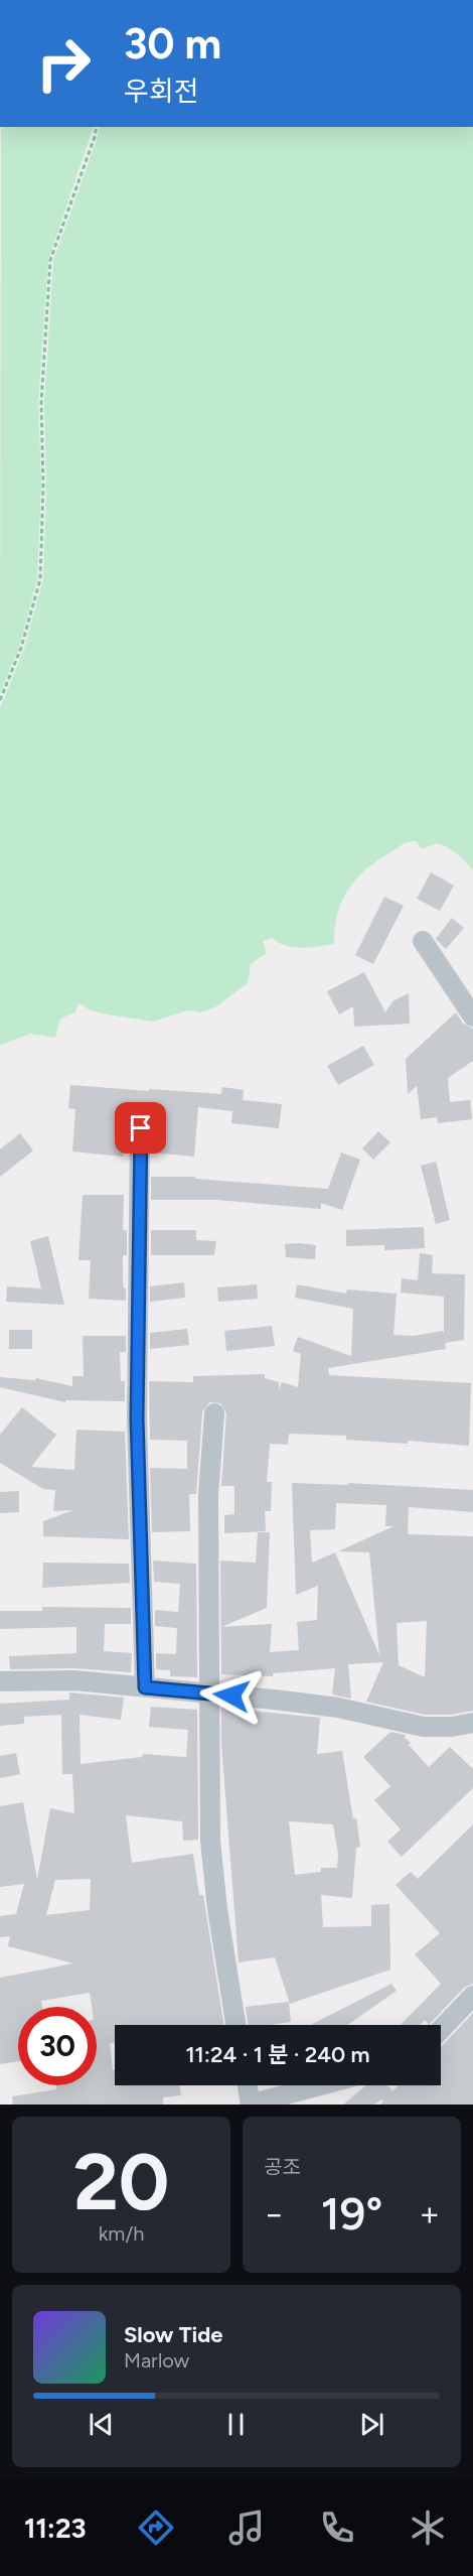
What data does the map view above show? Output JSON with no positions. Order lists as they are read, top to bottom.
{
  "page": {
    "turn": ["30 m", "우회전"],
    "limit": "30",
    "trip": "11:24 · 1 분 · 240 m",
    "tile": [
      ["20", "km/h"],
      "공조"
    ],
    "heat": ["−", "19°", "+"],
    "song": ["Slow Tide", "Marlow"],
    "tabs": "11:23"
  }
}
